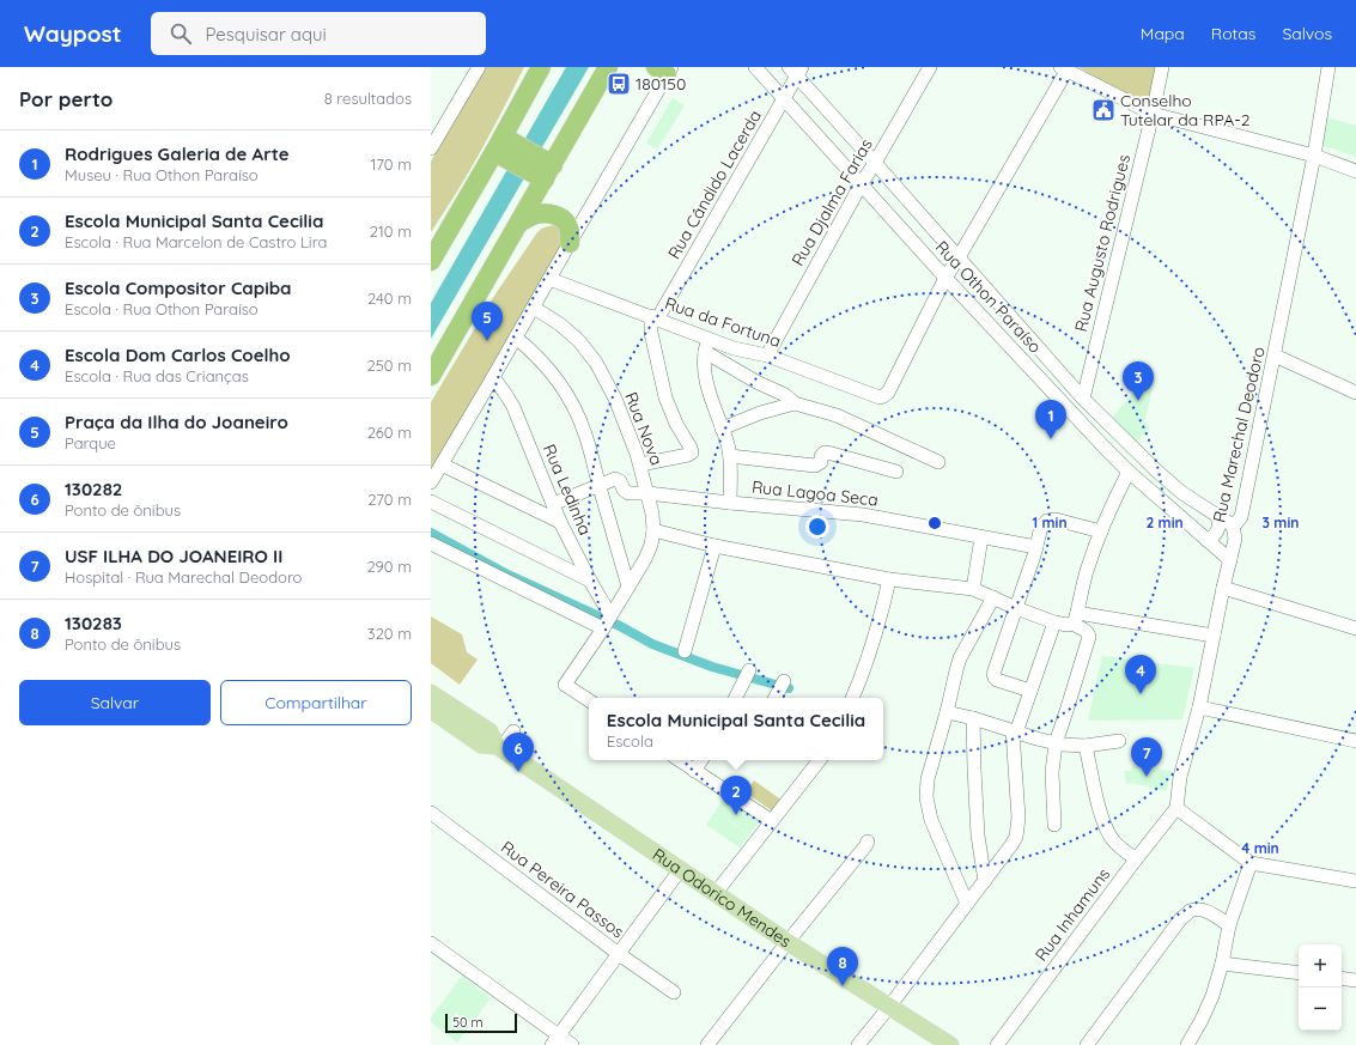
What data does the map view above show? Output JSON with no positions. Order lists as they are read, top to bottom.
{
  "streets": {
    "main road": ["Rua Odorico Mendes"],
    "street": [
      "Rua Cândido Lacerda",
      "Rua Djalma Farias",
      "Rua Augusto Rodrigues",
      "Rua Othon Paraíso",
      "Rua da Fortuna",
      "Rua Nova",
      "Rua Marechal Deodoro",
      "Rua Ledinha",
      "Rua Lagoa Seca",
      "Rua Pereira Passos",
      "Rua Inhamuns"
    ]
  },
  "crossings": [
    ["Rua Cândido Lacerda", "Rua Othon Paraíso"],
    ["Rua Cândido Lacerda", "Rua da Fortuna"],
    ["Rua Djalma Farias", "Rua Othon Paraíso"],
    ["Rua Djalma Farias", "Rua da Fortuna"],
    ["Rua Augusto Rodrigues", "Rua Othon Paraíso"],
    ["Rua Othon Paraíso", "Rua da Fortuna"],
    ["Rua Othon Paraíso", "Rua Marechal Deodoro"],
    ["Rua Nova", "Rua Ledinha"],
    ["Rua Nova", "Rua Lagoa Seca"],
    ["Rua Marechal Deodoro", "Rua Inhamuns"]
  ],
  "places": {
    "bus stop": ["180150"],
    "public building": ["Conselho Tutelar da RPA-2"]
  },
  "scale_bar": "50 m",
  "page": {
    "header": "Waypost",
    "search": "Pesquisar aqui",
    "nav": ["Mapa", "Rotas", "Salvos"],
    "heading": ["Por perto", "8 resultados"],
    "list": [
      {
        "mark": "1",
        "name": "Rodrigues Galeria de Arte",
        "note": "Museu · Rua Othon Paraíso",
        "value": "170 m"
      },
      {
        "mark": "2",
        "name": "Escola Municipal Santa Cecilia",
        "note": "Escola · Rua Marcelon de Castro Lira",
        "value": "210 m"
      },
      {
        "mark": "3",
        "name": "Escola Compositor Capiba",
        "note": "Escola · Rua Othon Paraíso",
        "value": "240 m"
      },
      {
        "mark": "4",
        "name": "Escola Dom Carlos Coelho",
        "note": "Escola · Rua das Crianças",
        "value": "250 m"
      },
      {
        "mark": "5",
        "name": "Praça da Ilha do Joaneiro",
        "note": "Parque",
        "value": "260 m"
      },
      {
        "mark": "6",
        "name": "130282",
        "note": "Ponto de ônibus",
        "value": "270 m"
      },
      {
        "mark": "7",
        "name": "USF ILHA DO JOANEIRO II",
        "note": "Hospital · Rua Marechal Deodoro",
        "value": "290 m"
      },
      {
        "mark": "8",
        "name": "130283",
        "note": "Ponto de ônibus",
        "value": "320 m"
      }
    ],
    "pins": [
      "5",
      "3",
      "1",
      "4",
      "6",
      "7",
      "2",
      "8"
    ],
    "buttons": ["Salvar", "Compartilhar"],
    "popup": ["Escola Municipal Santa Cecilia", "Escola"],
    "map_buttons": ["+", "−"],
    "scale": "50 m"
  },
  "rings": [
    "1 min",
    "2 min",
    "3 min",
    "4 min"
  ]
}
